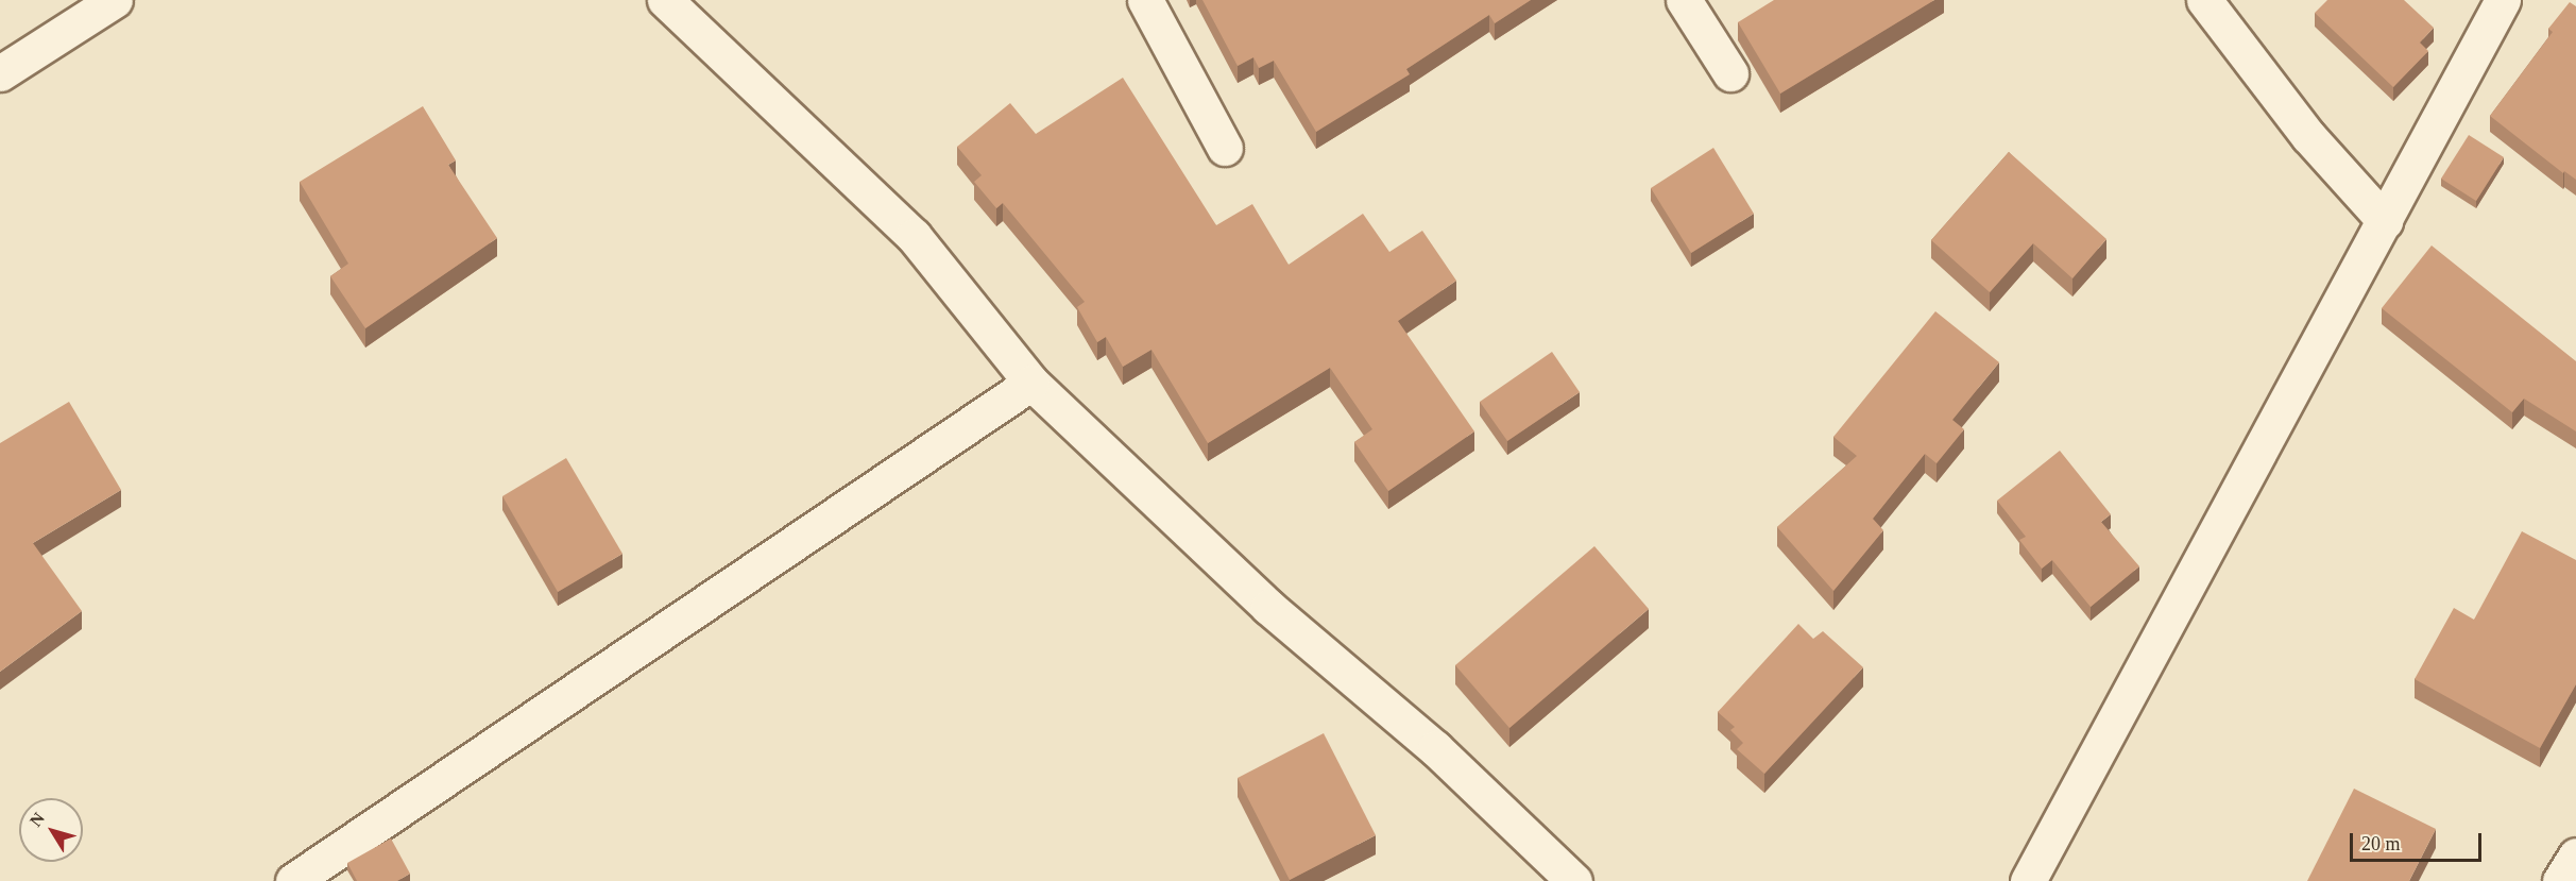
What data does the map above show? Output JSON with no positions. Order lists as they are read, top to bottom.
{
  "scale_bar": "20 m",
  "north": "top left"
}
